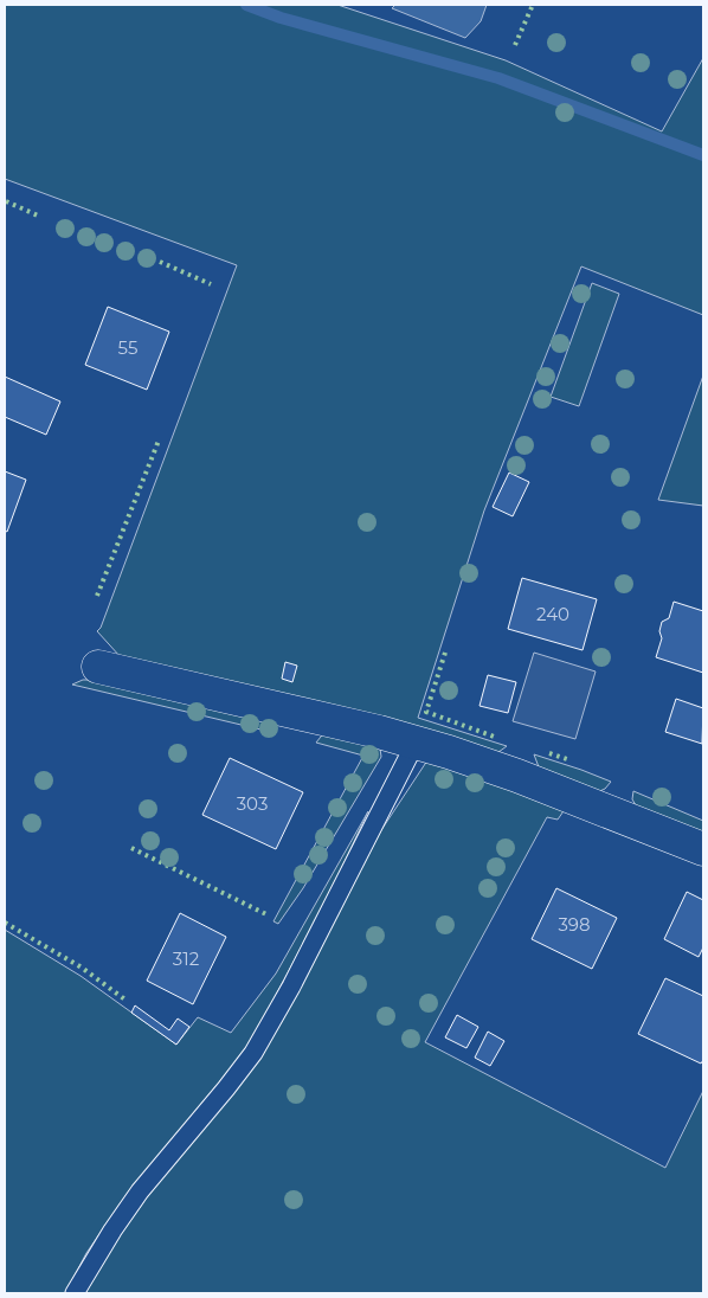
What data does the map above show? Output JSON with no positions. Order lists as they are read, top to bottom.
{
  "house_numbers": [
    "55",
    "240",
    "303",
    "398",
    "312"
  ]
}
